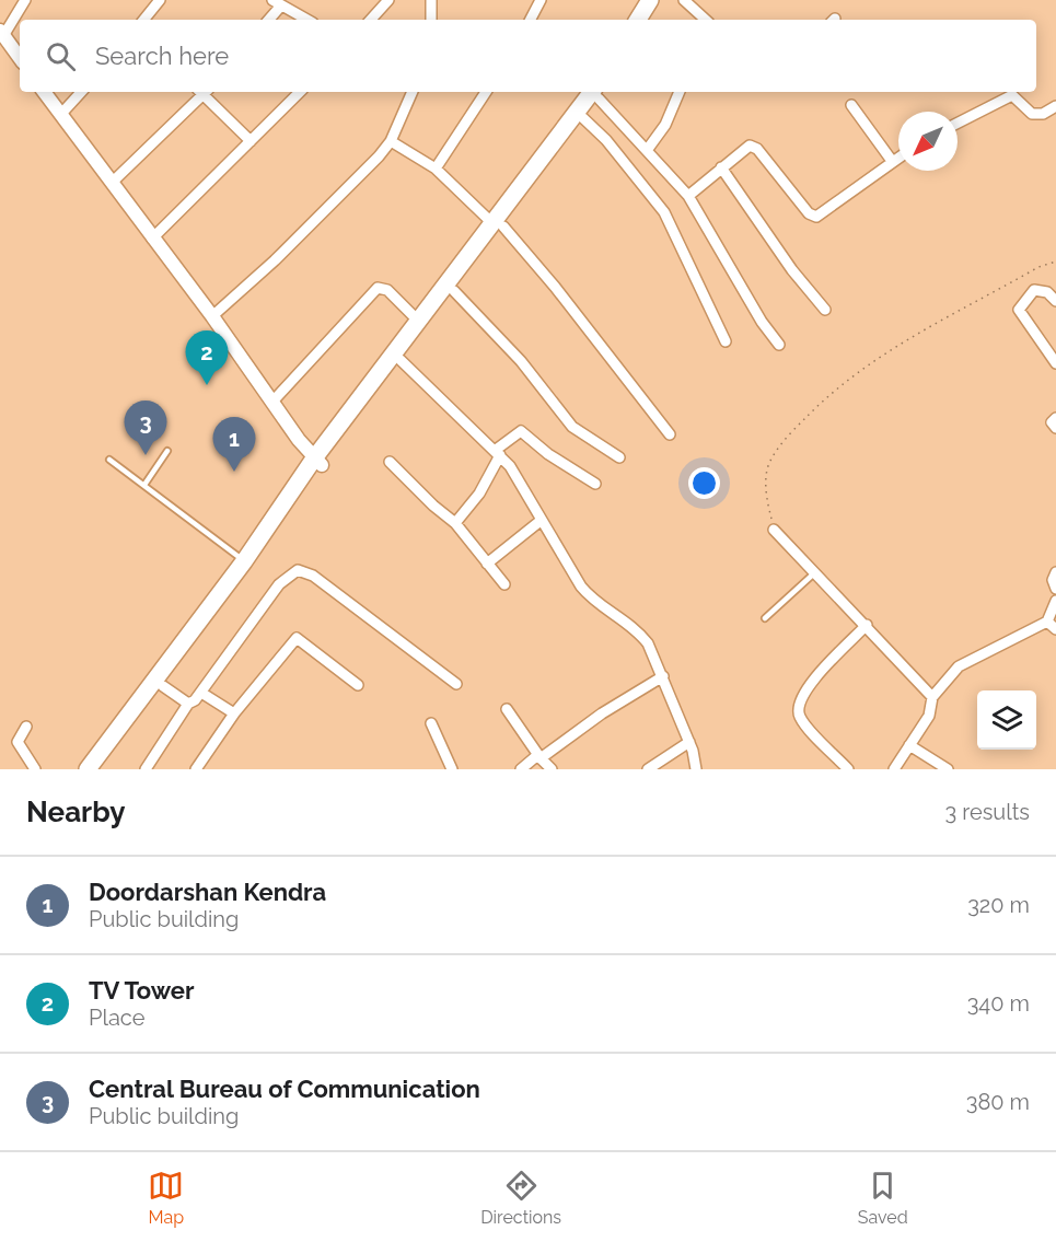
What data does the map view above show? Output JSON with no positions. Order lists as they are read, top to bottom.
{
  "north": "bottom left",
  "page": {
    "search": "Search here",
    "pins": ["2", "3", "1"],
    "heading": ["Nearby", "3 results"],
    "list": [
      {
        "mark": "1",
        "name": "Doordarshan Kendra",
        "note": "Public building",
        "value": "320 m"
      },
      {
        "mark": "2",
        "name": "TV Tower",
        "note": "Place",
        "value": "340 m"
      },
      {
        "mark": "3",
        "name": "Central Bureau of Communication",
        "note": "Public building",
        "value": "380 m"
      }
    ],
    "nav": ["Map", "Directions", "Saved"]
  }
}
